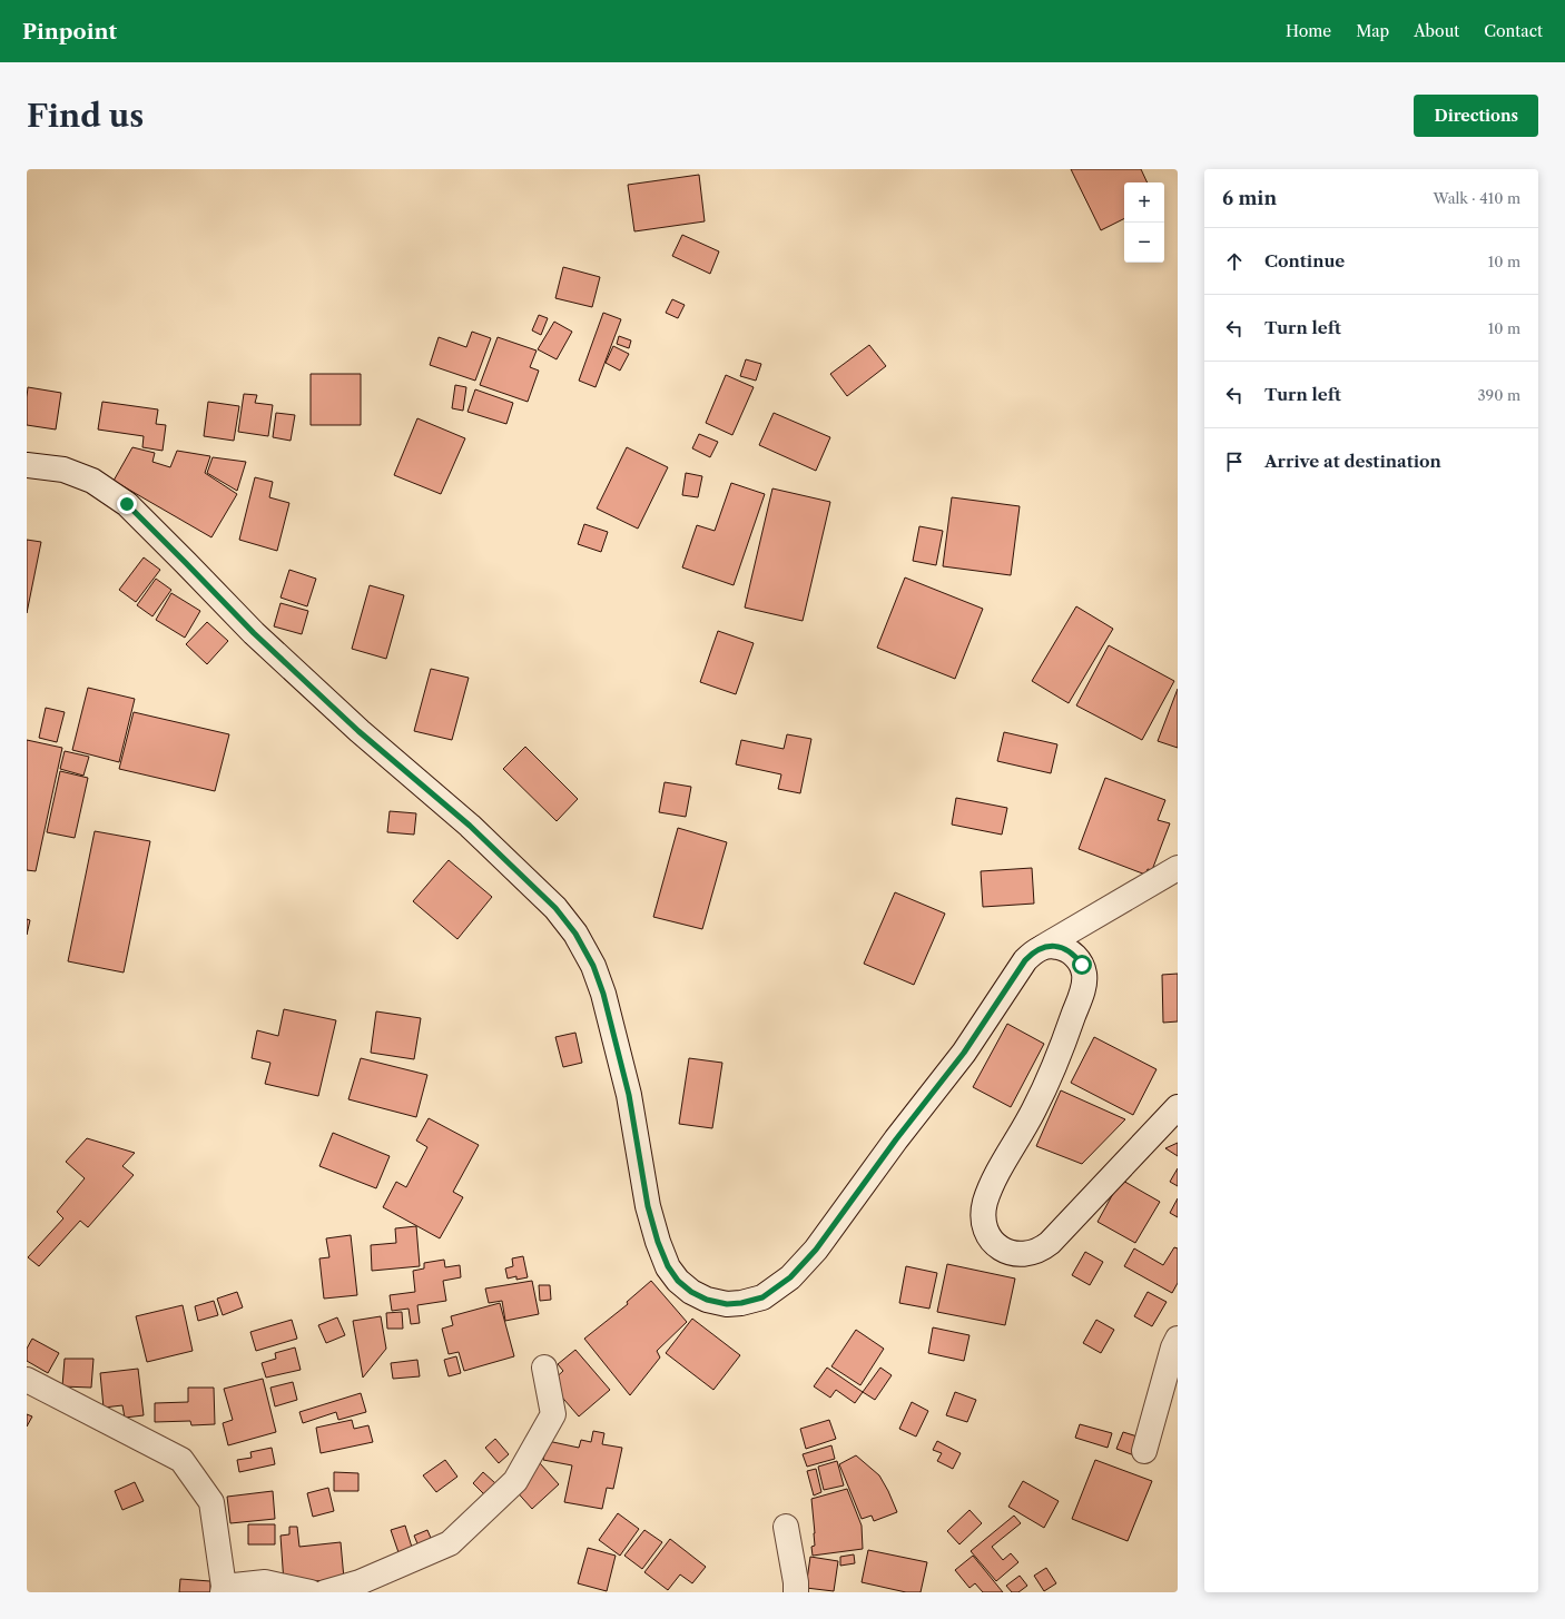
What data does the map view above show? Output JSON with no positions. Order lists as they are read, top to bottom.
{
  "page": {
    "header": "Pinpoint",
    "nav": [
      "Home",
      "Map",
      "About",
      "Contact"
    ],
    "buttons": "Directions",
    "title": "Find us",
    "heading": ["6 min", "Walk · 410 m"],
    "map_buttons": ["+", "−"],
    "list": [
      ["Continue", "10 m"],
      ["Turn left", "10 m"],
      ["Turn left", "390 m"],
      "Arrive at destination"
    ]
  }
}
